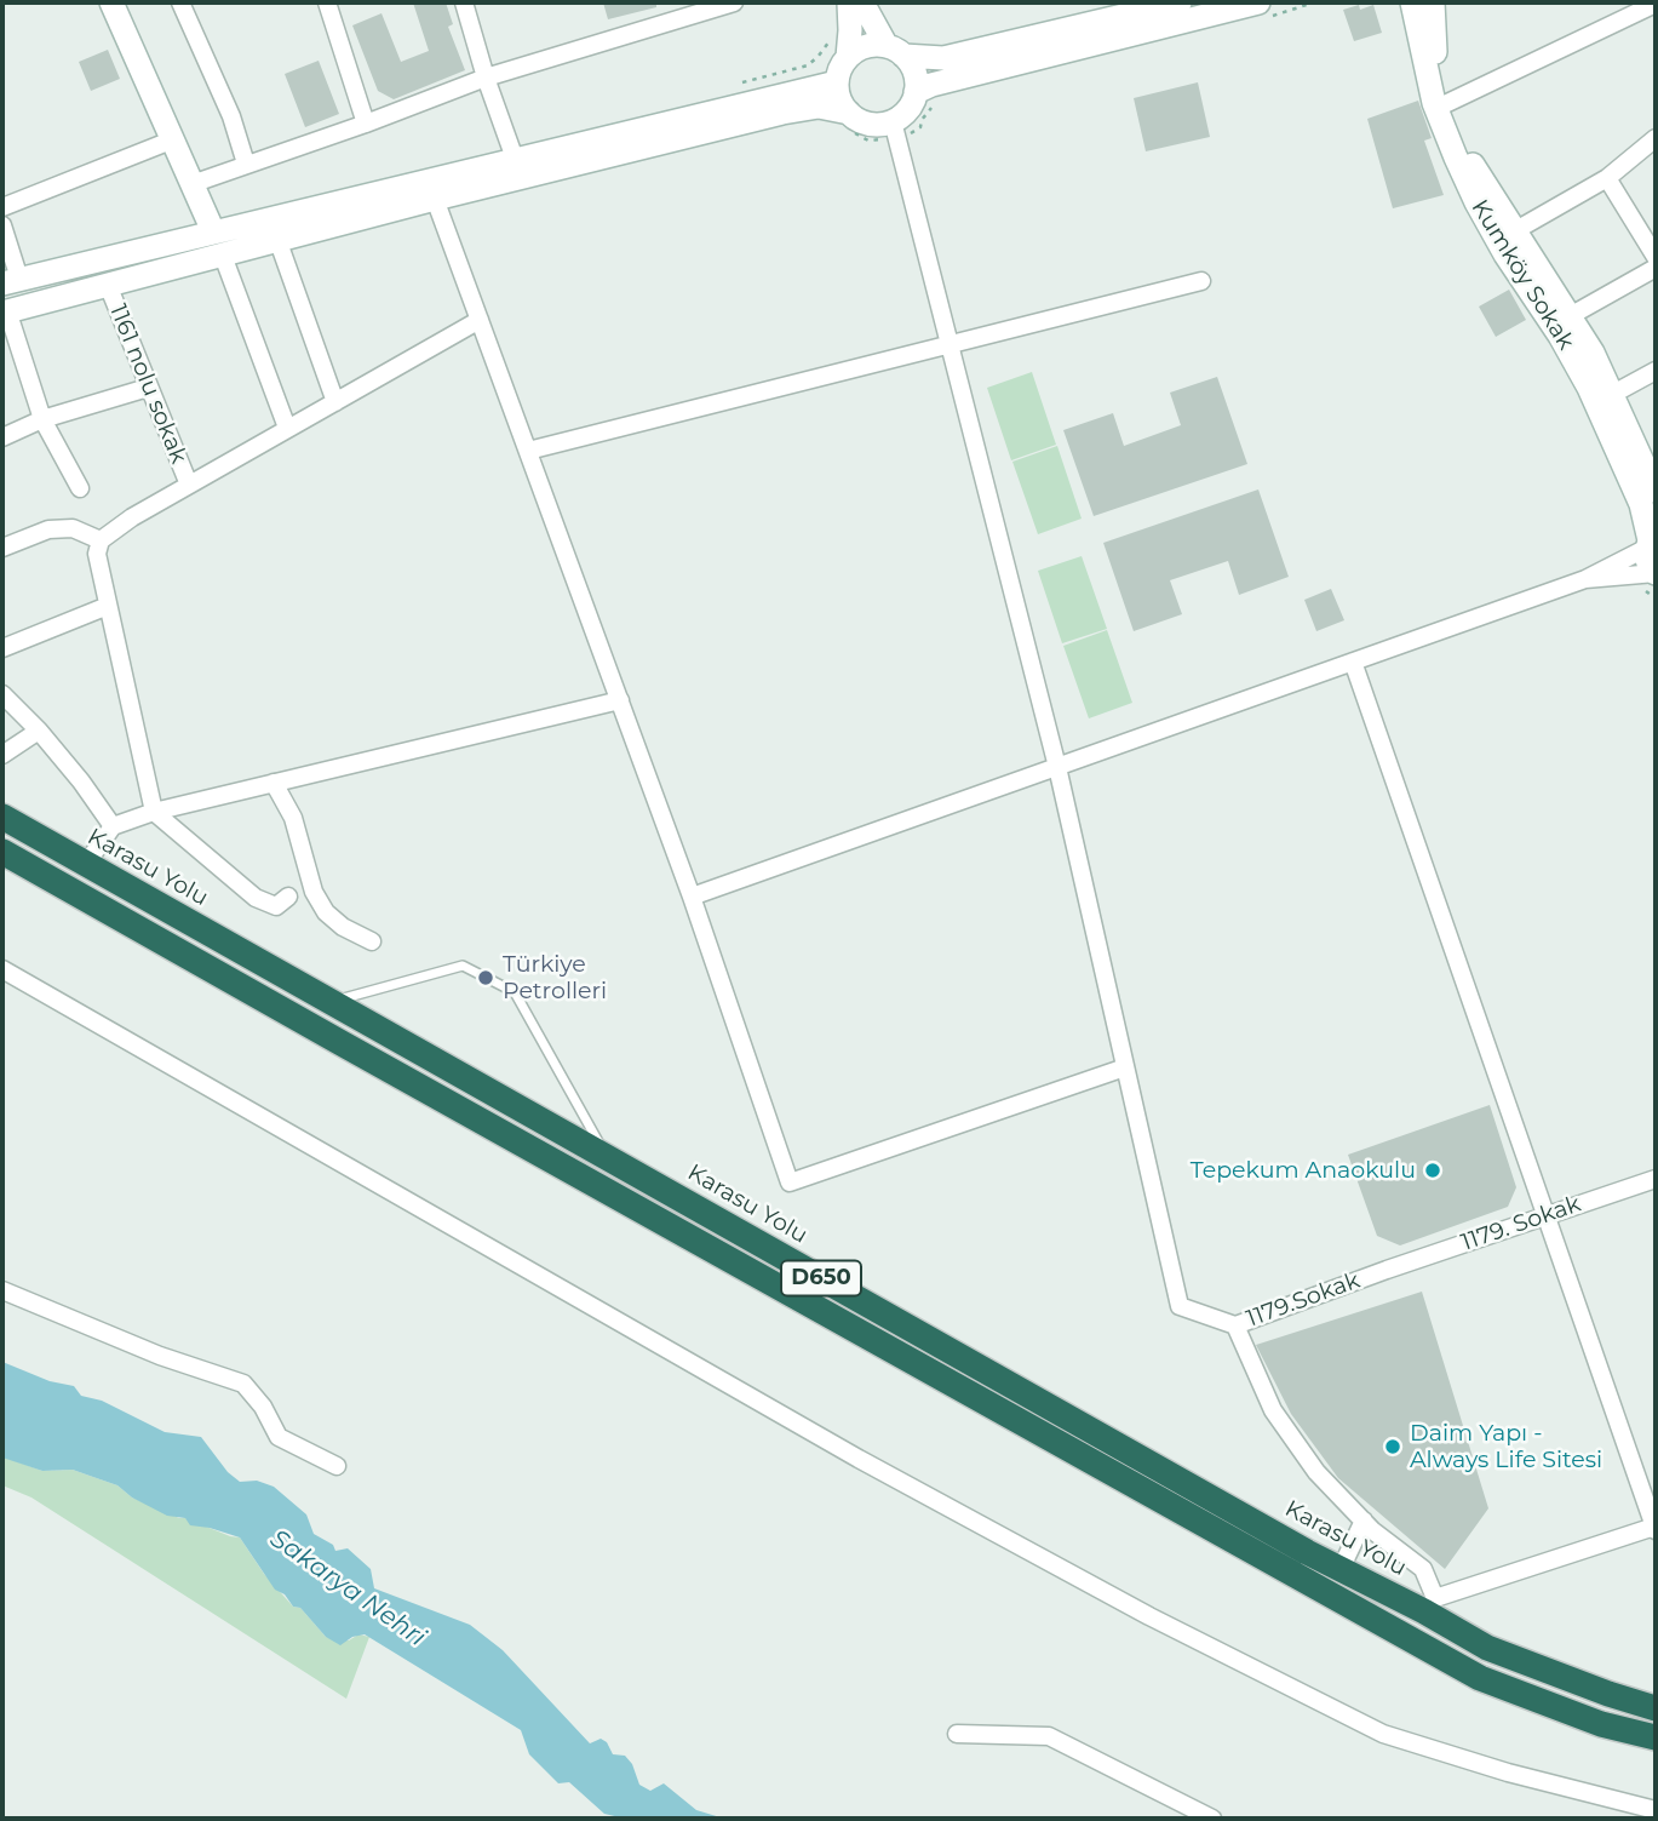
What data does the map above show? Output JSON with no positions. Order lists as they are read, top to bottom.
{
  "streets": {
    "highway": ["Karasu Yolu", "D650"],
    "main road": ["Kumköy Sokak"],
    "street": ["1161 nolu sokak", "1179. Sokak", "1179.Sokak"]
  },
  "crossings": [
    ["Karasu Yolu", "1179.Sokak"],
    ["1179. Sokak", "1179.Sokak"]
  ],
  "water": ["Sakarya Nehri"],
  "places": ["Türkiye Petrolleri", "Tepekum Anaokulu", "Daim Yapı - Always Life Sitesi"]
}
